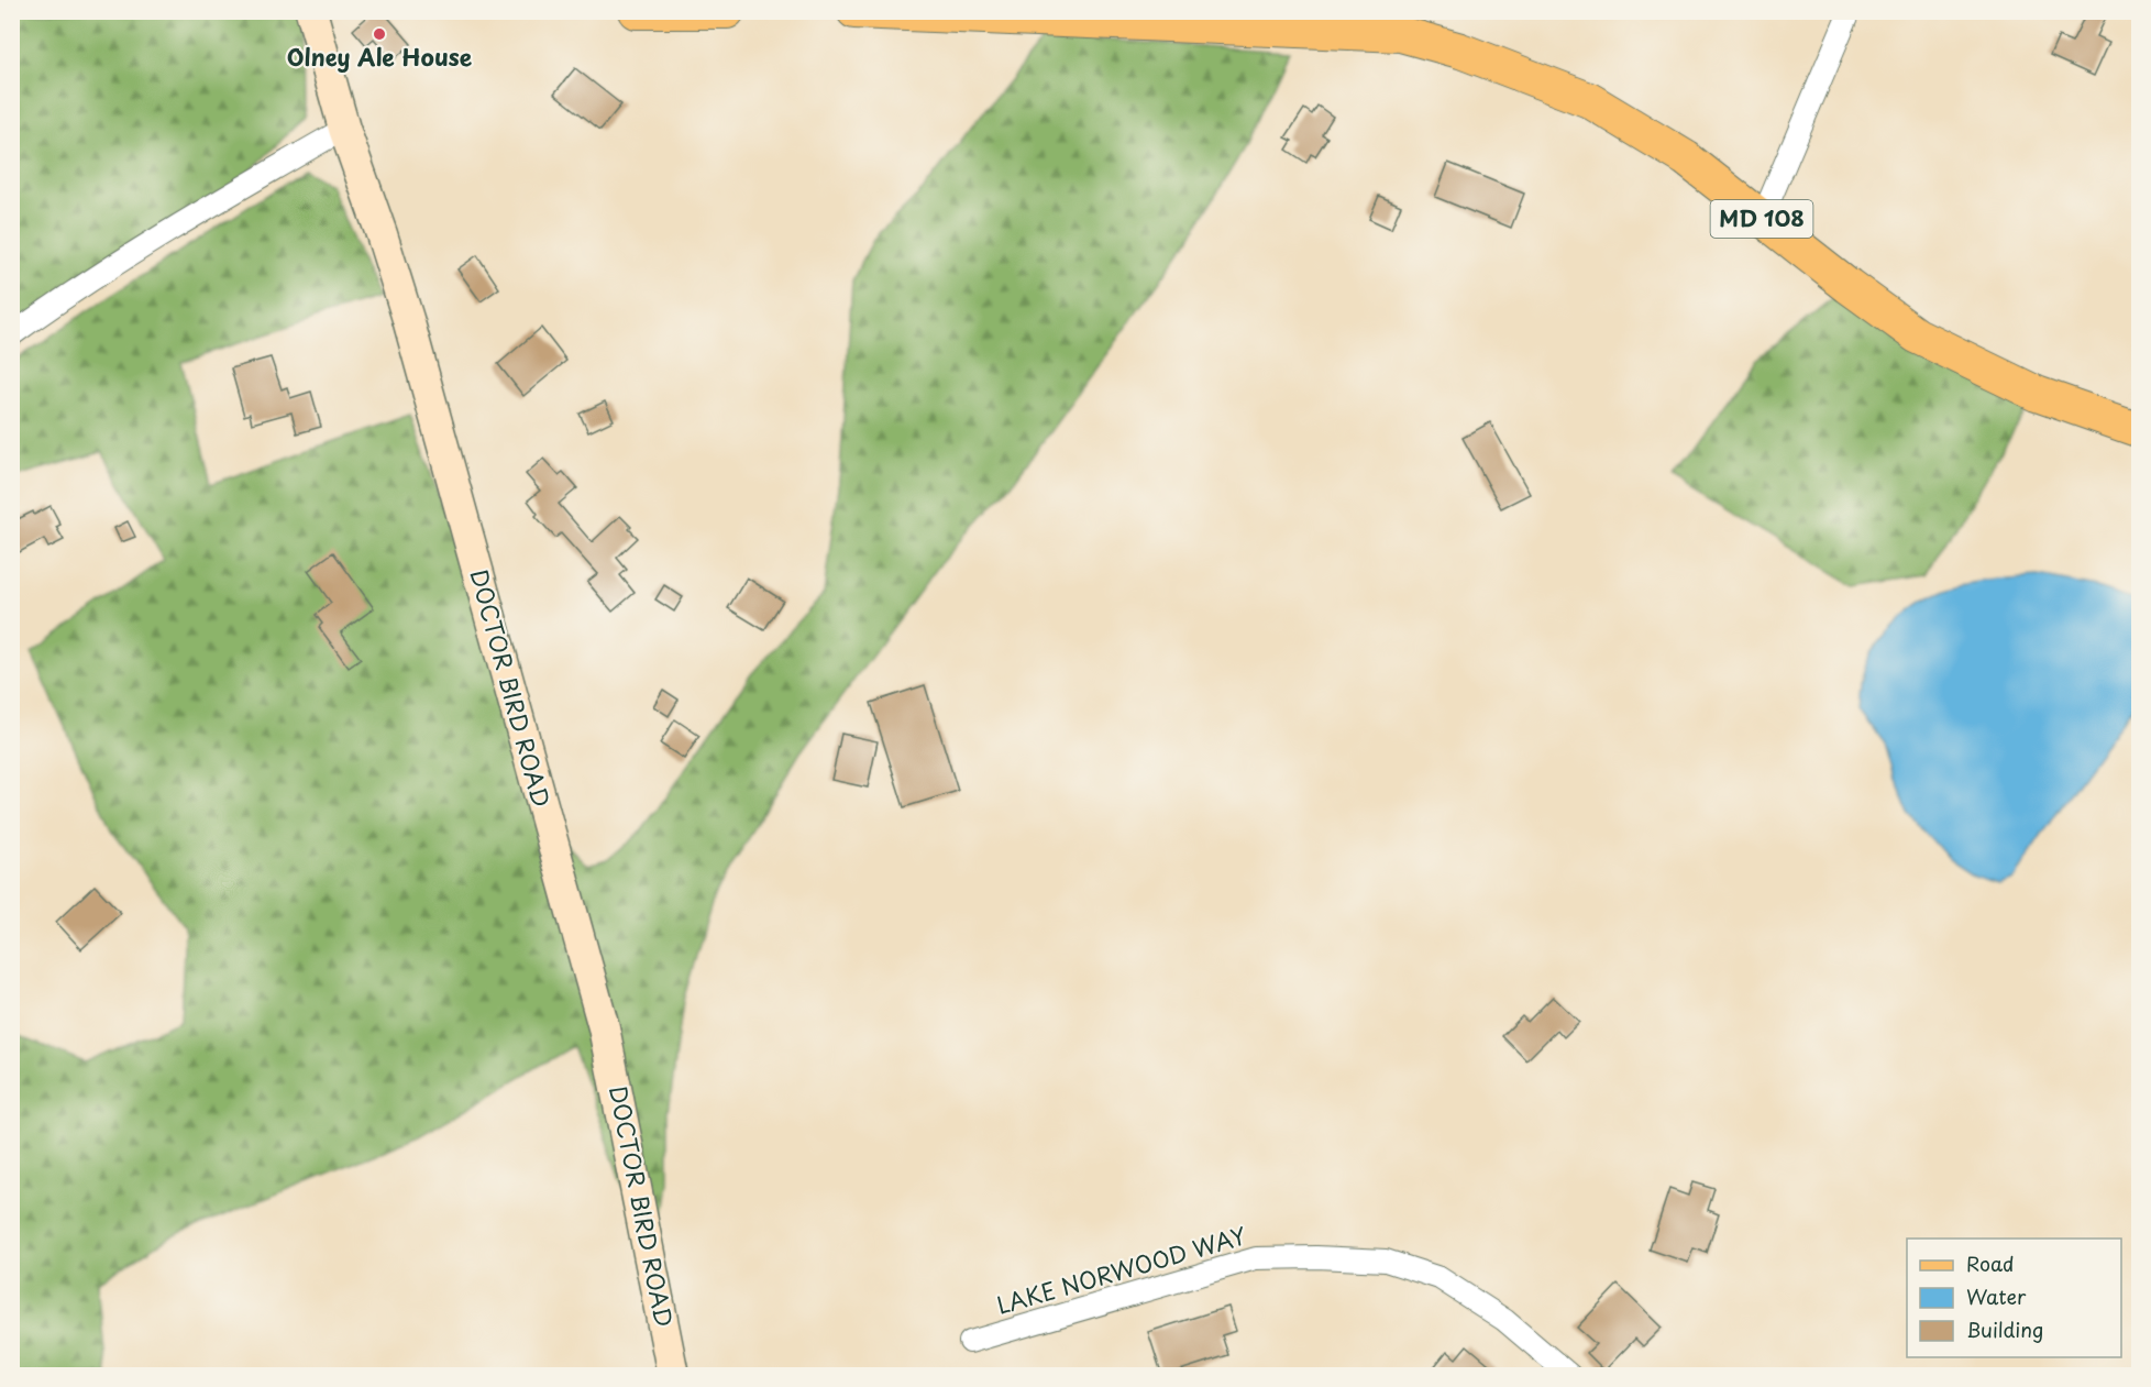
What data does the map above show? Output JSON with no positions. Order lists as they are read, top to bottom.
{
  "streets": {
    "main road": ["MD 108", "DOCTOR BIRD ROAD"],
    "street": ["LAKE NORWOOD WAY"]
  },
  "places": ["Olney Ale House"],
  "legend": ["Road", "Water", "Building"]
}
